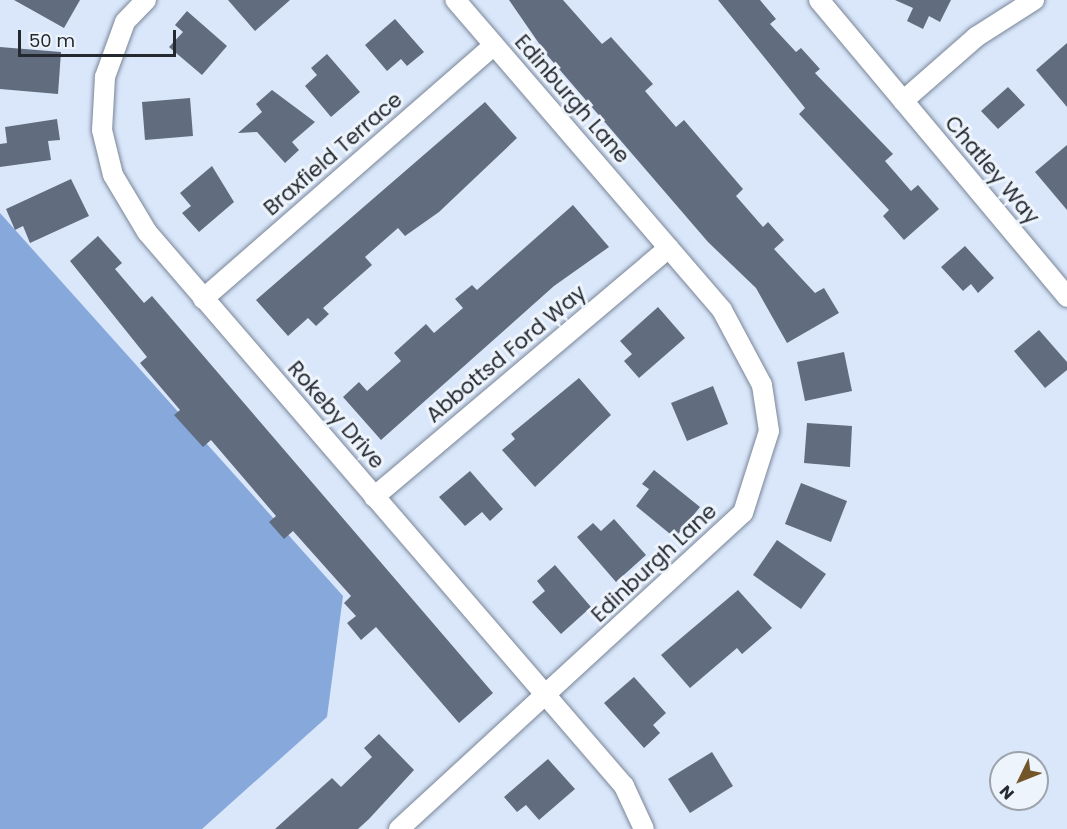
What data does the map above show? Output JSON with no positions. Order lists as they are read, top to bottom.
{
  "streets": {
    "street": [
      "Edinburgh Lane",
      "Braxfield Terrace",
      "Chatley Way",
      "Abbottsd Ford Way",
      "Rokeby Drive"
    ]
  },
  "crossings": [
    ["Edinburgh Lane", "Braxfield Terrace"],
    ["Edinburgh Lane", "Abbottsd Ford Way"],
    ["Edinburgh Lane", "Rokeby Drive"],
    ["Braxfield Terrace", "Rokeby Drive"],
    ["Abbottsd Ford Way", "Rokeby Drive"]
  ],
  "scale_bar": "50 m",
  "north": "bottom left"
}
